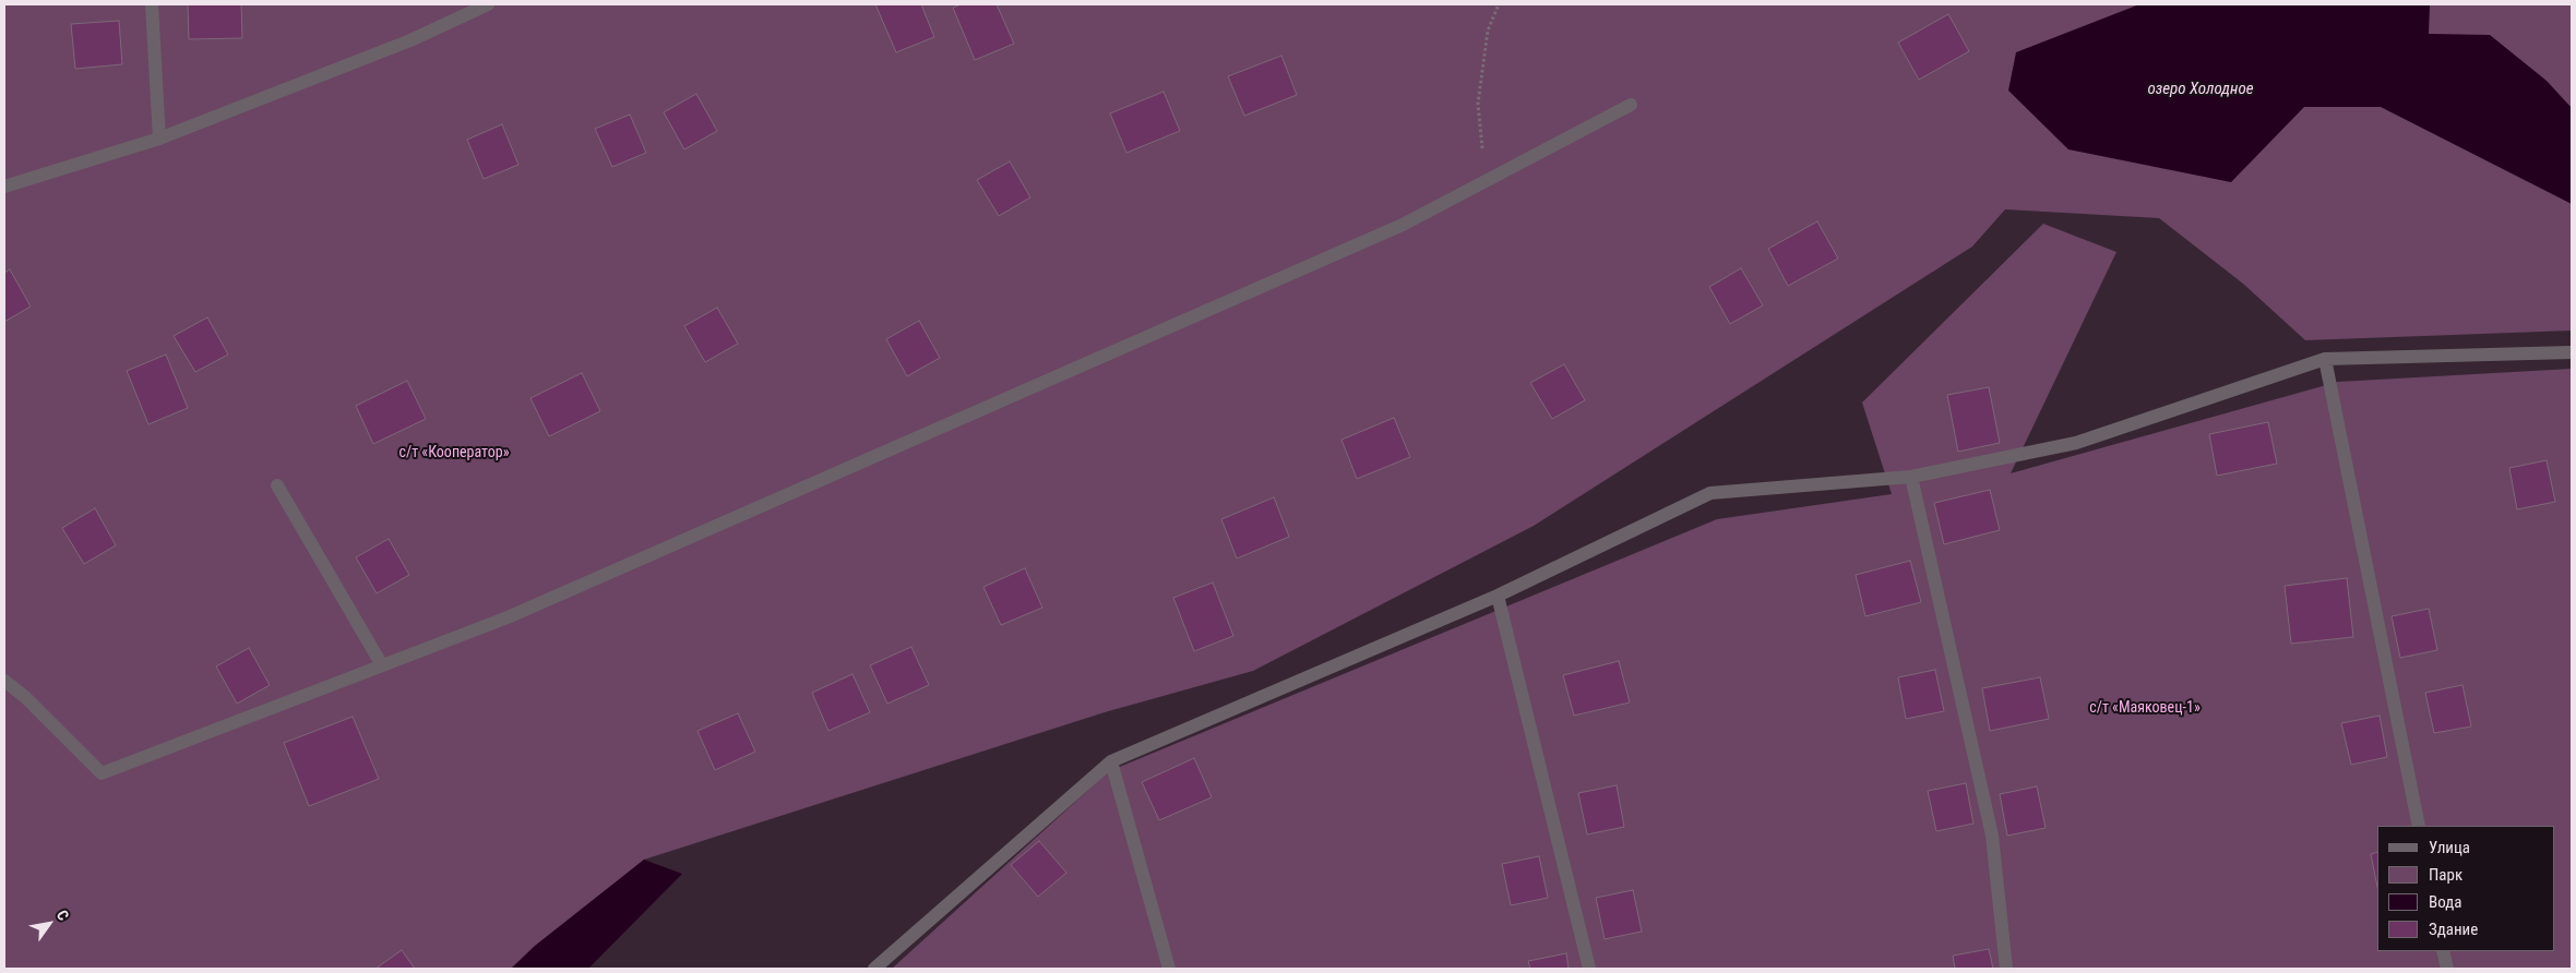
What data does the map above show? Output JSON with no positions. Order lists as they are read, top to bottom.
{
  "water": ["озеро Холодное"],
  "parks": ["с/т «Кооператор»", "с/т «Маяковец-1»"],
  "legend": [
    "Улица",
    "Парк",
    "Вода",
    "Здание"
  ],
  "north": "top right"
}
